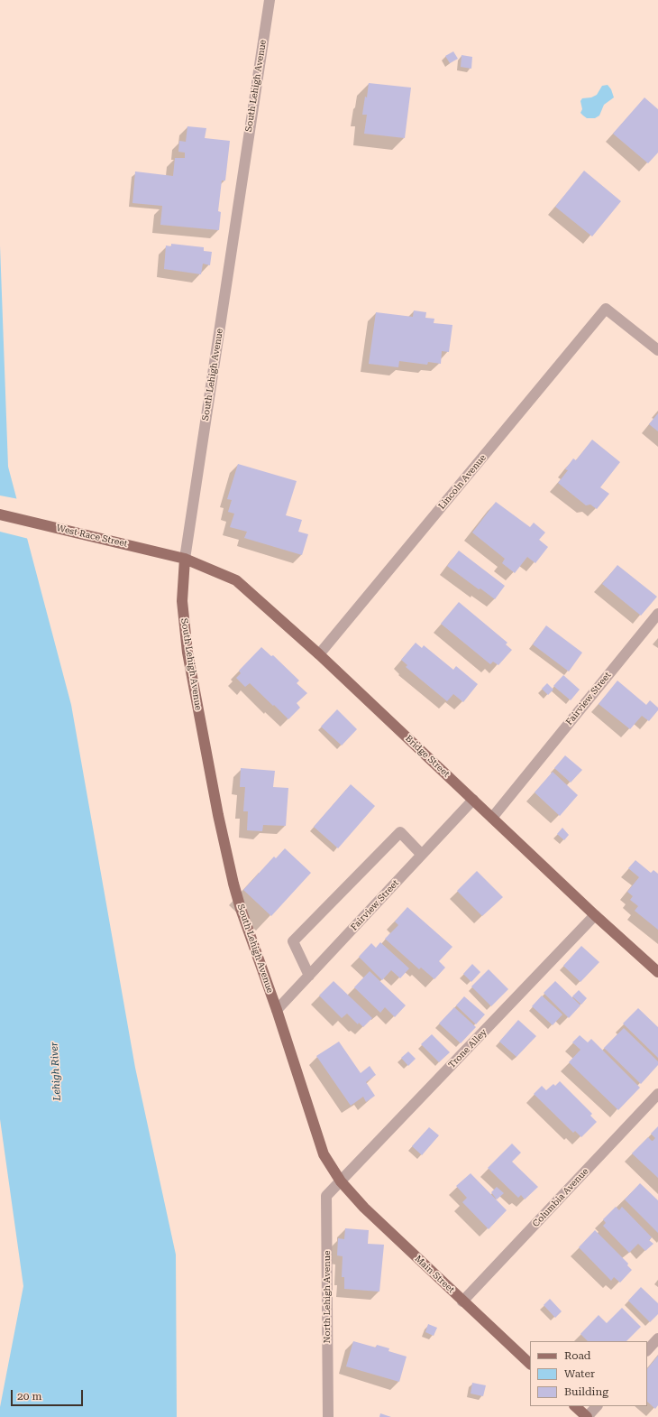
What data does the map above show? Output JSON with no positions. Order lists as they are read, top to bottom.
{
  "streets": {
    "main road": [
      "South Lehigh Avenue",
      "West Race Street",
      "Bridge Street",
      "Main Street"
    ],
    "street": [
      "Lincoln Avenue",
      "Fairview Street",
      "Trone Alley",
      "Columbia Avenue",
      "North Lehigh Avenue"
    ]
  },
  "crossings": [
    ["South Lehigh Avenue", "West Race Street"],
    ["South Lehigh Avenue", "Fairview Street"],
    ["South Lehigh Avenue", "Bridge Street"],
    ["South Lehigh Avenue", "Trone Alley"],
    ["South Lehigh Avenue", "Main Street"],
    ["South Lehigh Avenue", "North Lehigh Avenue"],
    ["Lincoln Avenue", "Bridge Street"],
    ["West Race Street", "Bridge Street"],
    ["Fairview Street", "Bridge Street"],
    ["Bridge Street", "Trone Alley"],
    ["Trone Alley", "Main Street"],
    ["Trone Alley", "North Lehigh Avenue"],
    ["Columbia Avenue", "Main Street"],
    ["Main Street", "North Lehigh Avenue"]
  ],
  "water": ["Lehigh River"],
  "legend": ["Road", "Water", "Building"],
  "scale_bar": "20 m"
}
